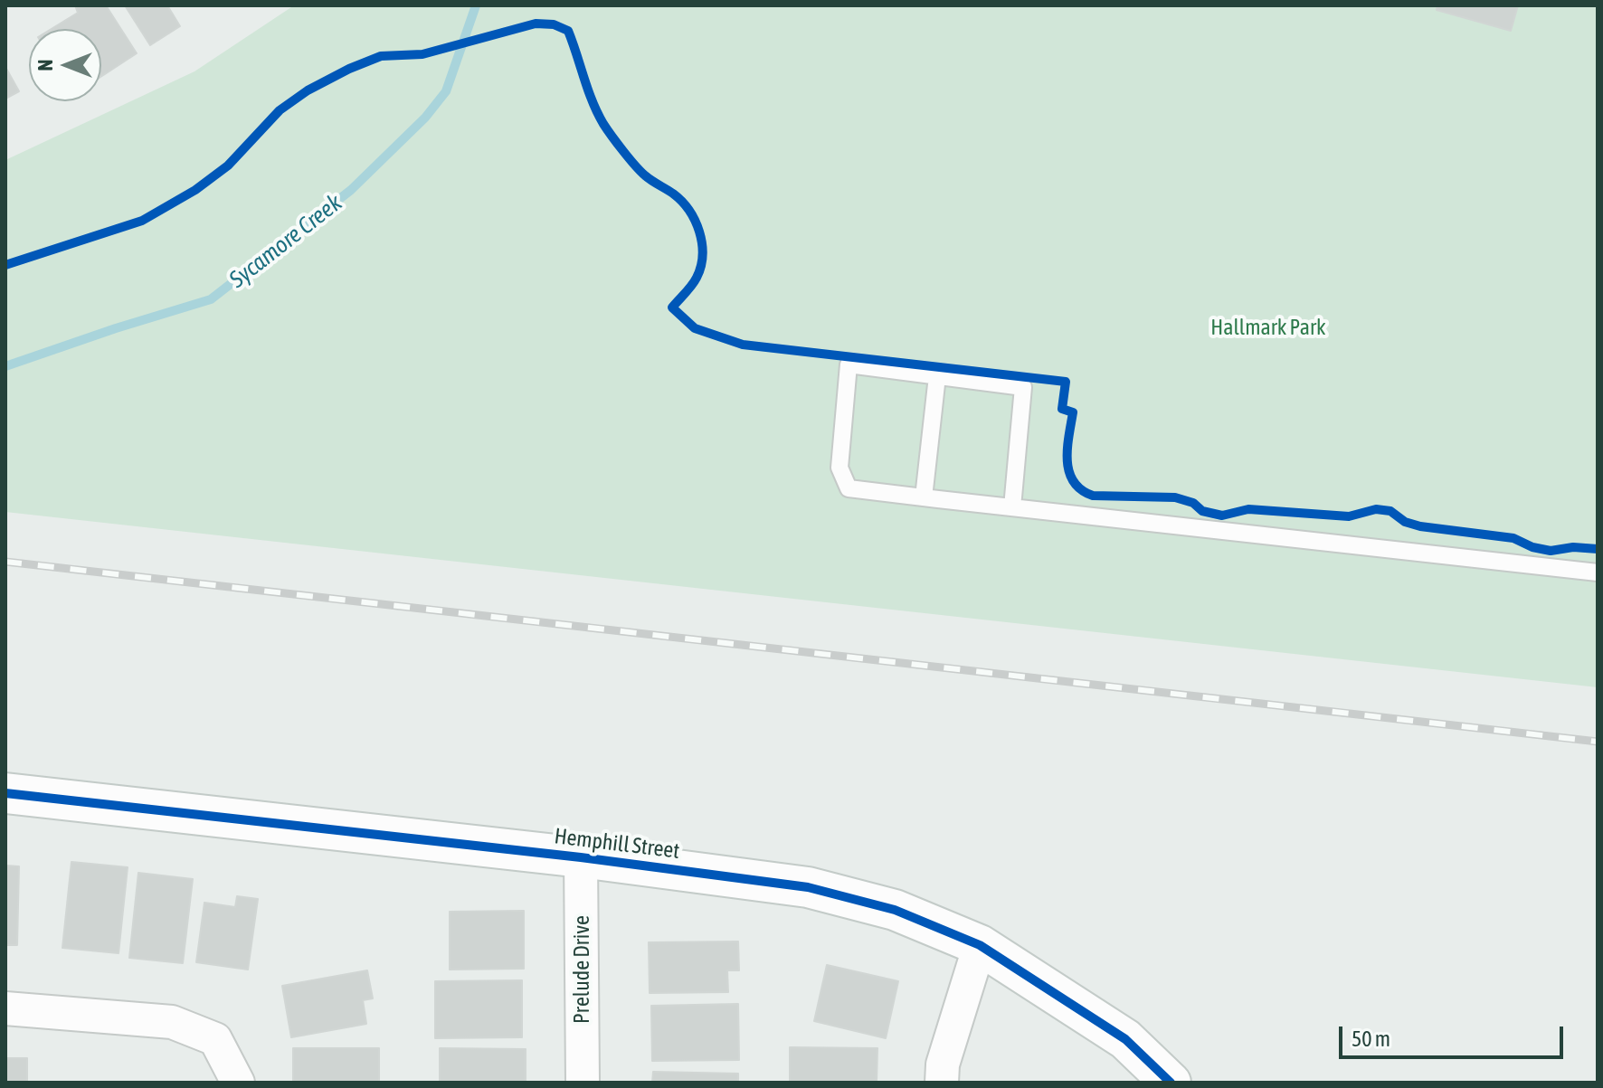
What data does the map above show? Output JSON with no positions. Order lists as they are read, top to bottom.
{
  "streets": {
    "street": ["Hemphill Street", "Prelude Drive"]
  },
  "crossings": [
    ["Hemphill Street", "Prelude Drive"]
  ],
  "water": ["Sycamore Creek"],
  "parks": ["Hallmark Park"],
  "scale_bar": "50 m",
  "north": "left"
}
